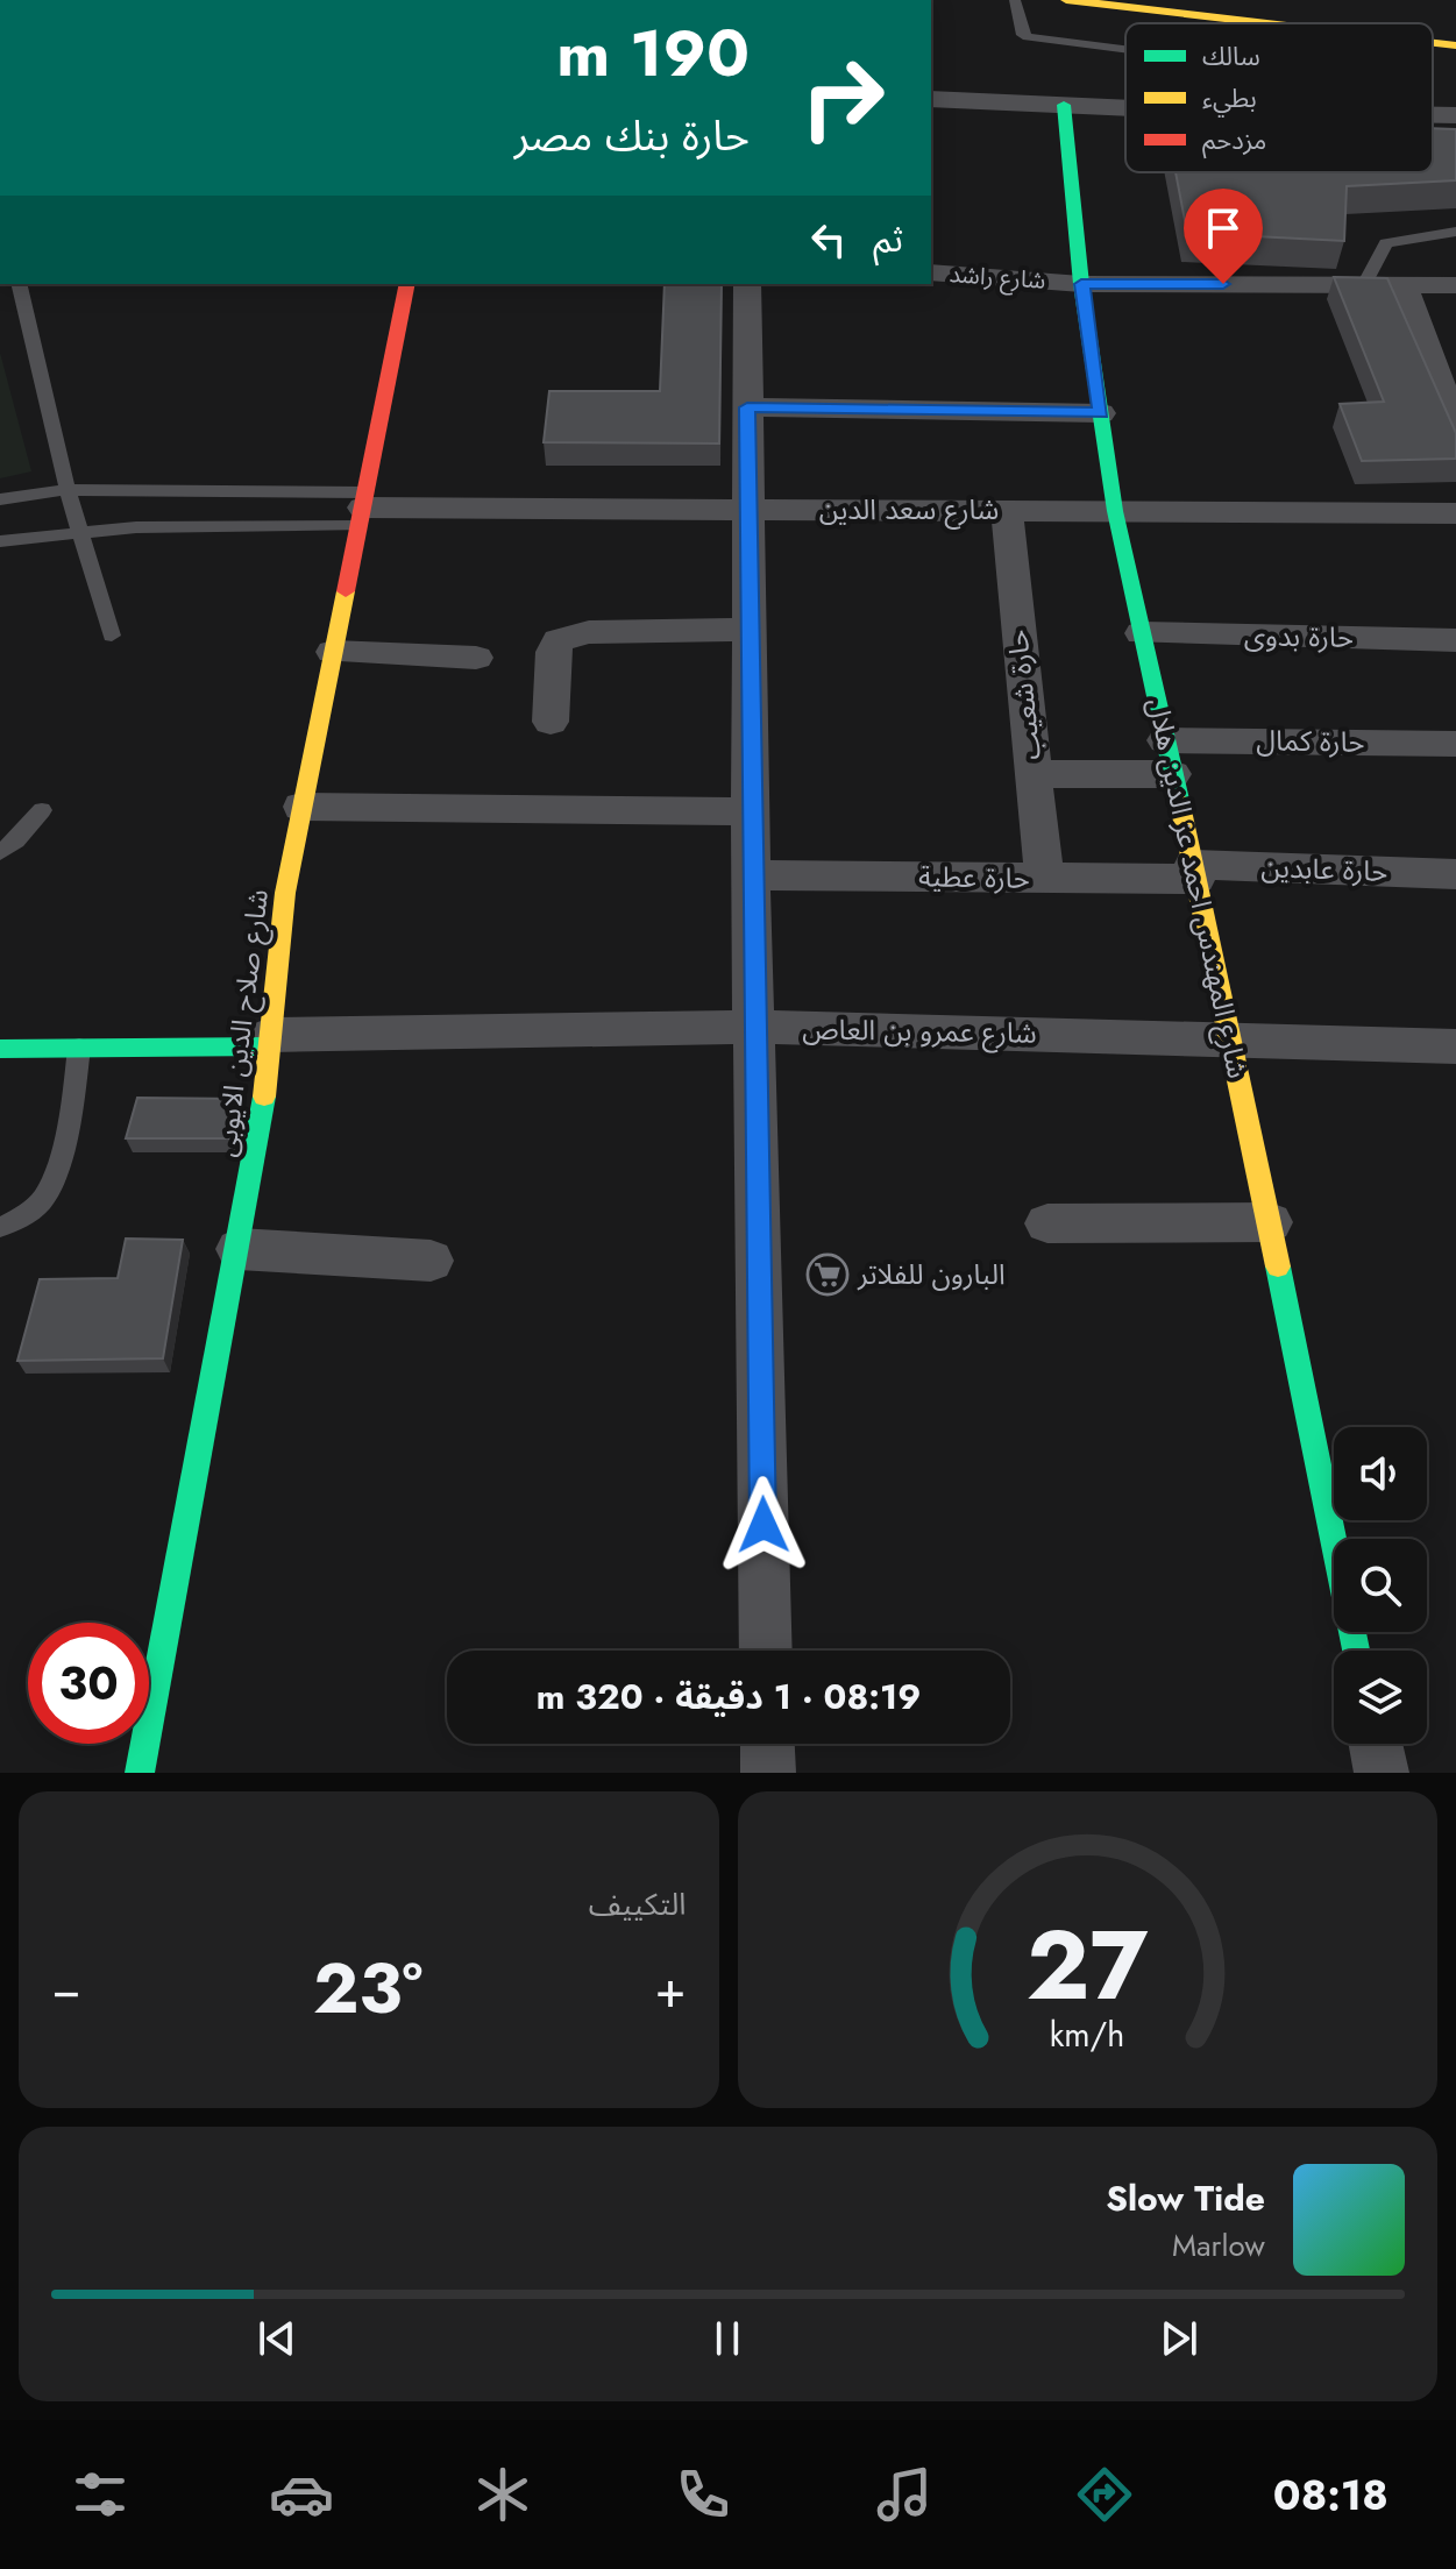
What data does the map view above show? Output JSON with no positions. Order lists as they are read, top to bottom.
{
  "streets": {
    "street": [
      "شارع راشد",
      "شارع سعد الدين",
      "حارة بدوى",
      "حارة شعيب",
      "حارة كمال",
      "حارة عابدين",
      "حارة عطية",
      "شارع المهندس احمد عز الدين هلال",
      "شارع صلاح الدين الايوبى",
      "شارع عمرو بن العاص"
    ]
  },
  "crossings": [
    ["شارع راشد", "شارع المهندس احمد عز الدين هلال"],
    ["شارع سعد الدين", "حارة شعيب"],
    ["شارع سعد الدين", "شارع المهندس احمد عز الدين هلال"],
    ["شارع سعد الدين", "شارع صلاح الدين الايوبى"],
    ["حارة بدوى", "شارع المهندس احمد عز الدين هلال"],
    ["حارة شعيب", "حارة كمال"],
    ["حارة شعيب", "حارة عطية"],
    ["حارة كمال", "شارع المهندس احمد عز الدين هلال"],
    ["حارة عابدين", "حارة عطية"],
    ["حارة عابدين", "شارع المهندس احمد عز الدين هلال"],
    ["حارة عطية", "شارع المهندس احمد عز الدين هلال"],
    ["شارع المهندس احمد عز الدين هلال", "شارع عمرو بن العاص"],
    ["شارع صلاح الدين الايوبى", "شارع عمرو بن العاص"]
  ],
  "places": {
    "supermarket": ["البارون للفلاتر"]
  },
  "legend": ["سالك", "بطيء", "مزدحم"],
  "page": {
    "turn": ["190 m", "حارة بنك مصر"],
    "then": "ثم",
    "limit": "30",
    "trip": "08:19 · 1 دقيقة · 320 m",
    "tile": "التكييف",
    "heat": ["−", "23°", "+"],
    "song": ["Slow Tide", "Marlow"],
    "tabs": "08:18",
    "gauge": ["27", "km/h"]
  }
}
